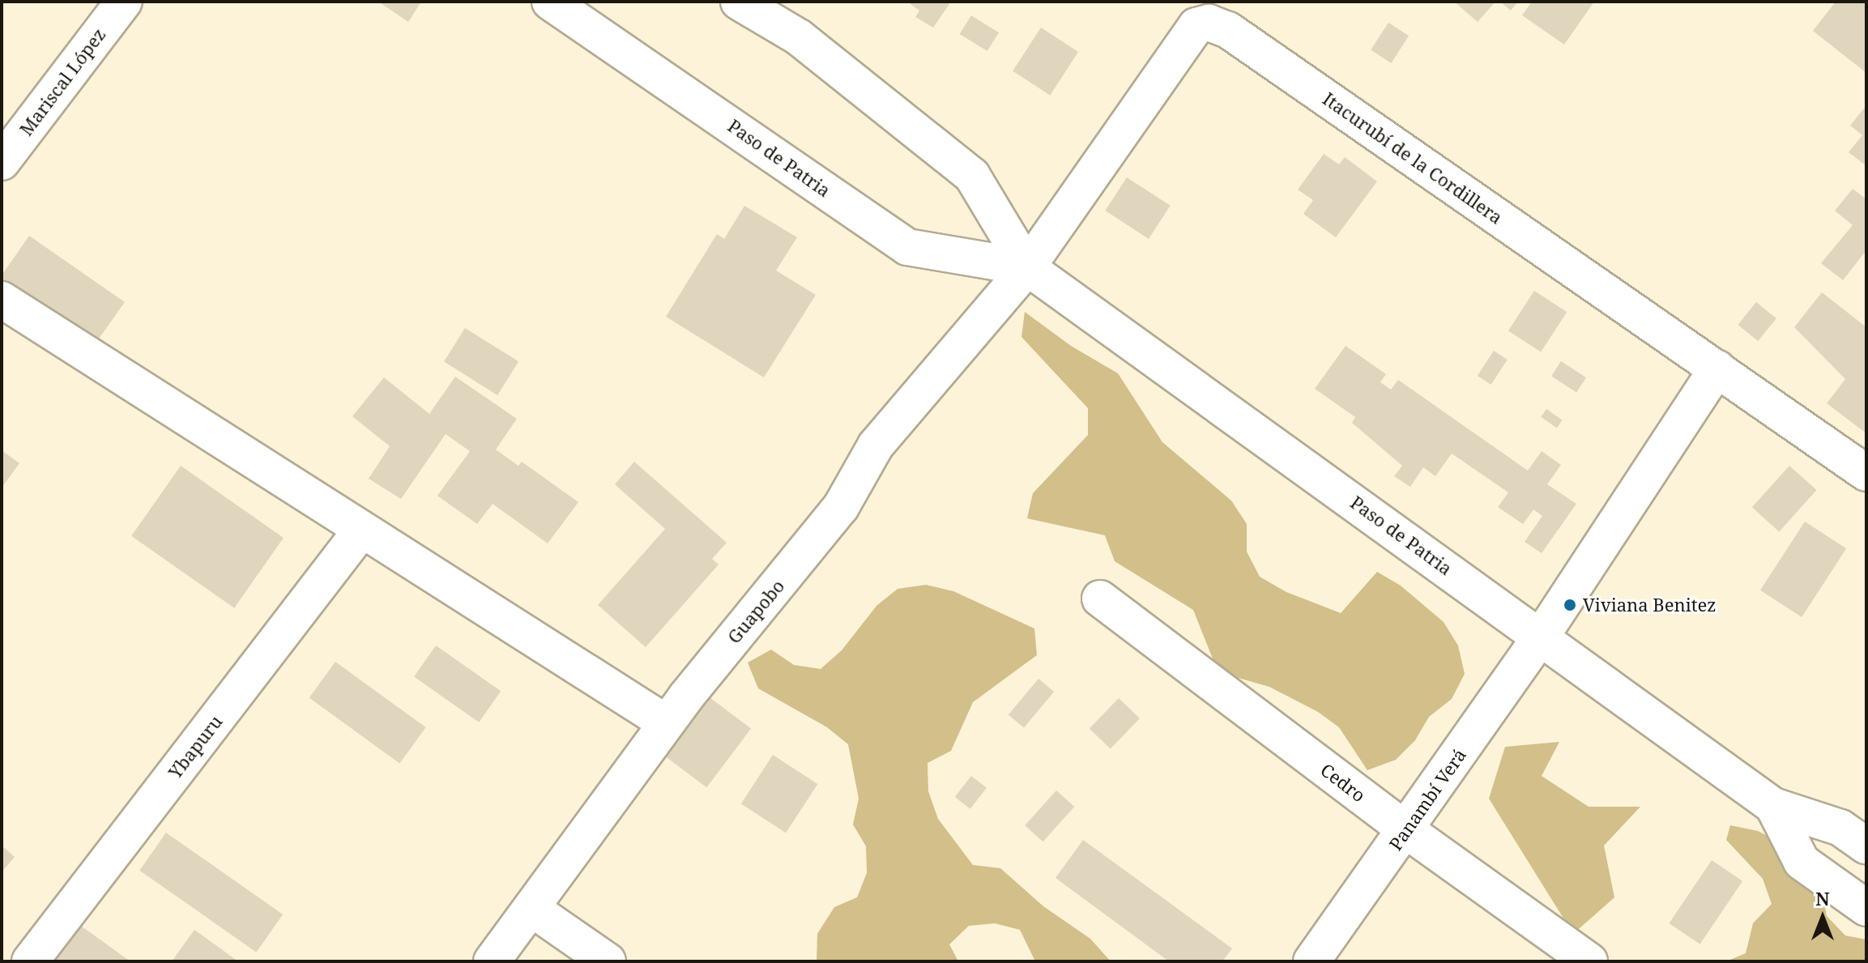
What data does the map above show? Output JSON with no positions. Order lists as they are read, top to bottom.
{
  "streets": {
    "street": [
      "Mariscal López",
      "Paso de Patria",
      "Itacurubí de la Cordillera",
      "Guapobo",
      "Ybapuru",
      "Cedro",
      "Panambí Verá"
    ]
  },
  "crossings": [
    ["Paso de Patria", "Itacurubí de la Cordillera"],
    ["Paso de Patria", "Guapobo"],
    ["Paso de Patria", "Panambí Verá"],
    ["Itacurubí de la Cordillera", "Guapobo"],
    ["Itacurubí de la Cordillera", "Panambí Verá"],
    ["Cedro", "Panambí Verá"]
  ],
  "places": ["Viviana Benitez"],
  "north": "top"
}
